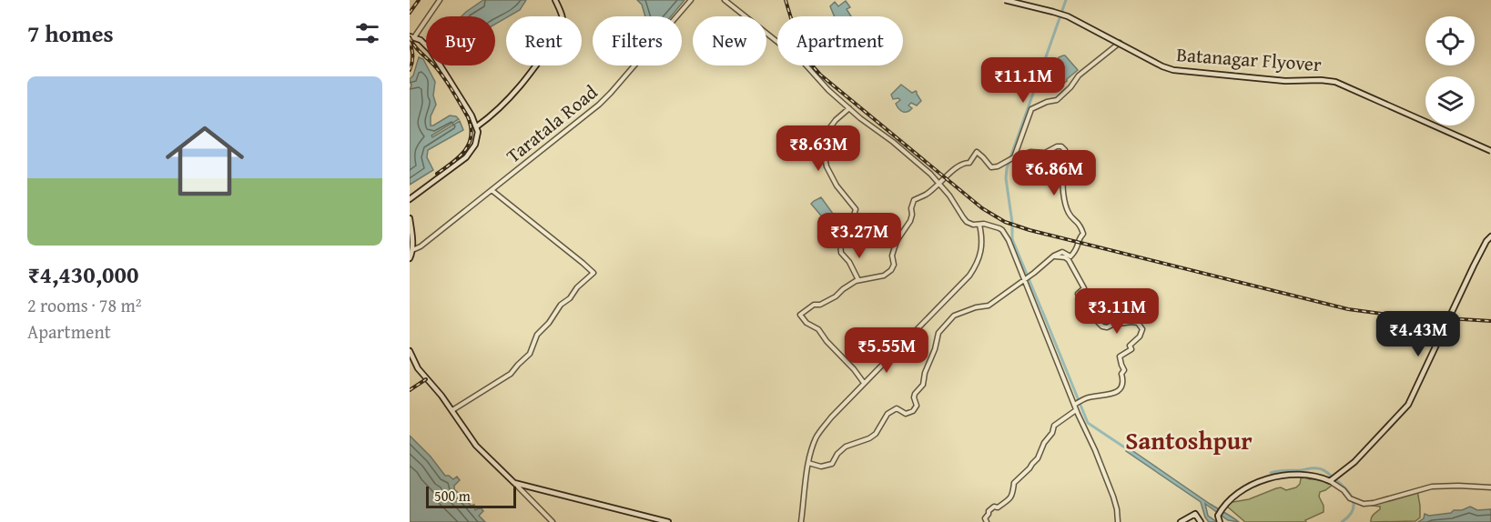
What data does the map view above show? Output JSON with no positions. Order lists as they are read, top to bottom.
{
  "streets": {
    "main road": ["Batanagar Flyover"],
    "street": ["Taratala Road"]
  },
  "districts": ["Santoshpur"],
  "scale_bar": "500 m",
  "page": {
    "heading": "7 homes",
    "chip": [
      "Buy",
      "Rent",
      "Filters",
      "New",
      "Apartment"
    ],
    "price": [
      "₹11.1M",
      "₹8.63M",
      "₹6.86M",
      "₹3.27M",
      "₹3.11M",
      "₹4.43M",
      "₹5.55M"
    ],
    "list": [
      {
        "name": "₹4,430,000",
        "note": "2 rooms · 78 m² · Apartment"
      }
    ],
    "scale": "500 m"
  }
}
